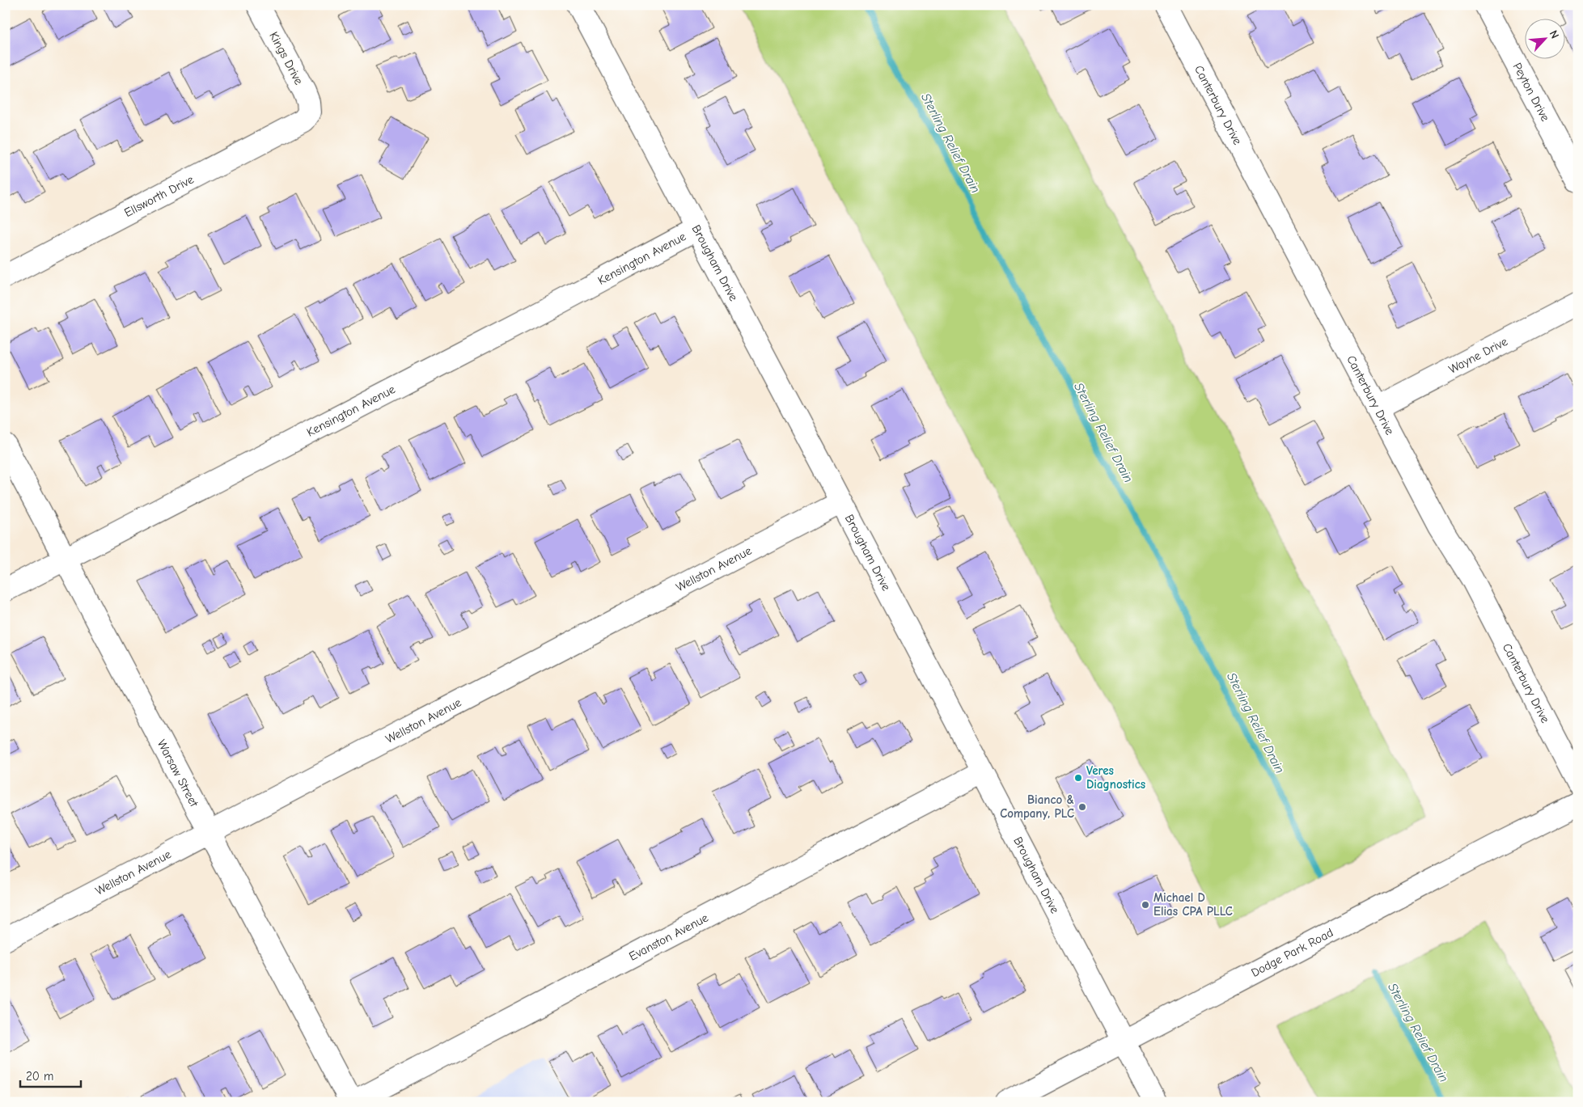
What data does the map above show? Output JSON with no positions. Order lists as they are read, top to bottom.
{
  "streets": {
    "street": [
      "Kings Drive",
      "Peyton Drive",
      "Canterbury Drive",
      "Ellsworth Drive",
      "Kensington Avenue",
      "Brougham Drive",
      "Wayne Drive",
      "Wellston Avenue",
      "Warsaw Street",
      "Evanston Avenue",
      "Dodge Park Road"
    ]
  },
  "crossings": [
    ["Kings Drive", "Ellsworth Drive"],
    ["Canterbury Drive", "Wayne Drive"],
    ["Kensington Avenue", "Brougham Drive"],
    ["Kensington Avenue", "Warsaw Street"],
    ["Brougham Drive", "Wellston Avenue"],
    ["Brougham Drive", "Evanston Avenue"],
    ["Brougham Drive", "Dodge Park Road"],
    ["Wellston Avenue", "Warsaw Street"]
  ],
  "water": ["Sterling Relief Drain"],
  "places": ["Veres Diagnostics", "Bianco & Company, PLC", "Michael D Elias CPA PLLC"],
  "scale_bar": "20 m",
  "north": "top right"
}
